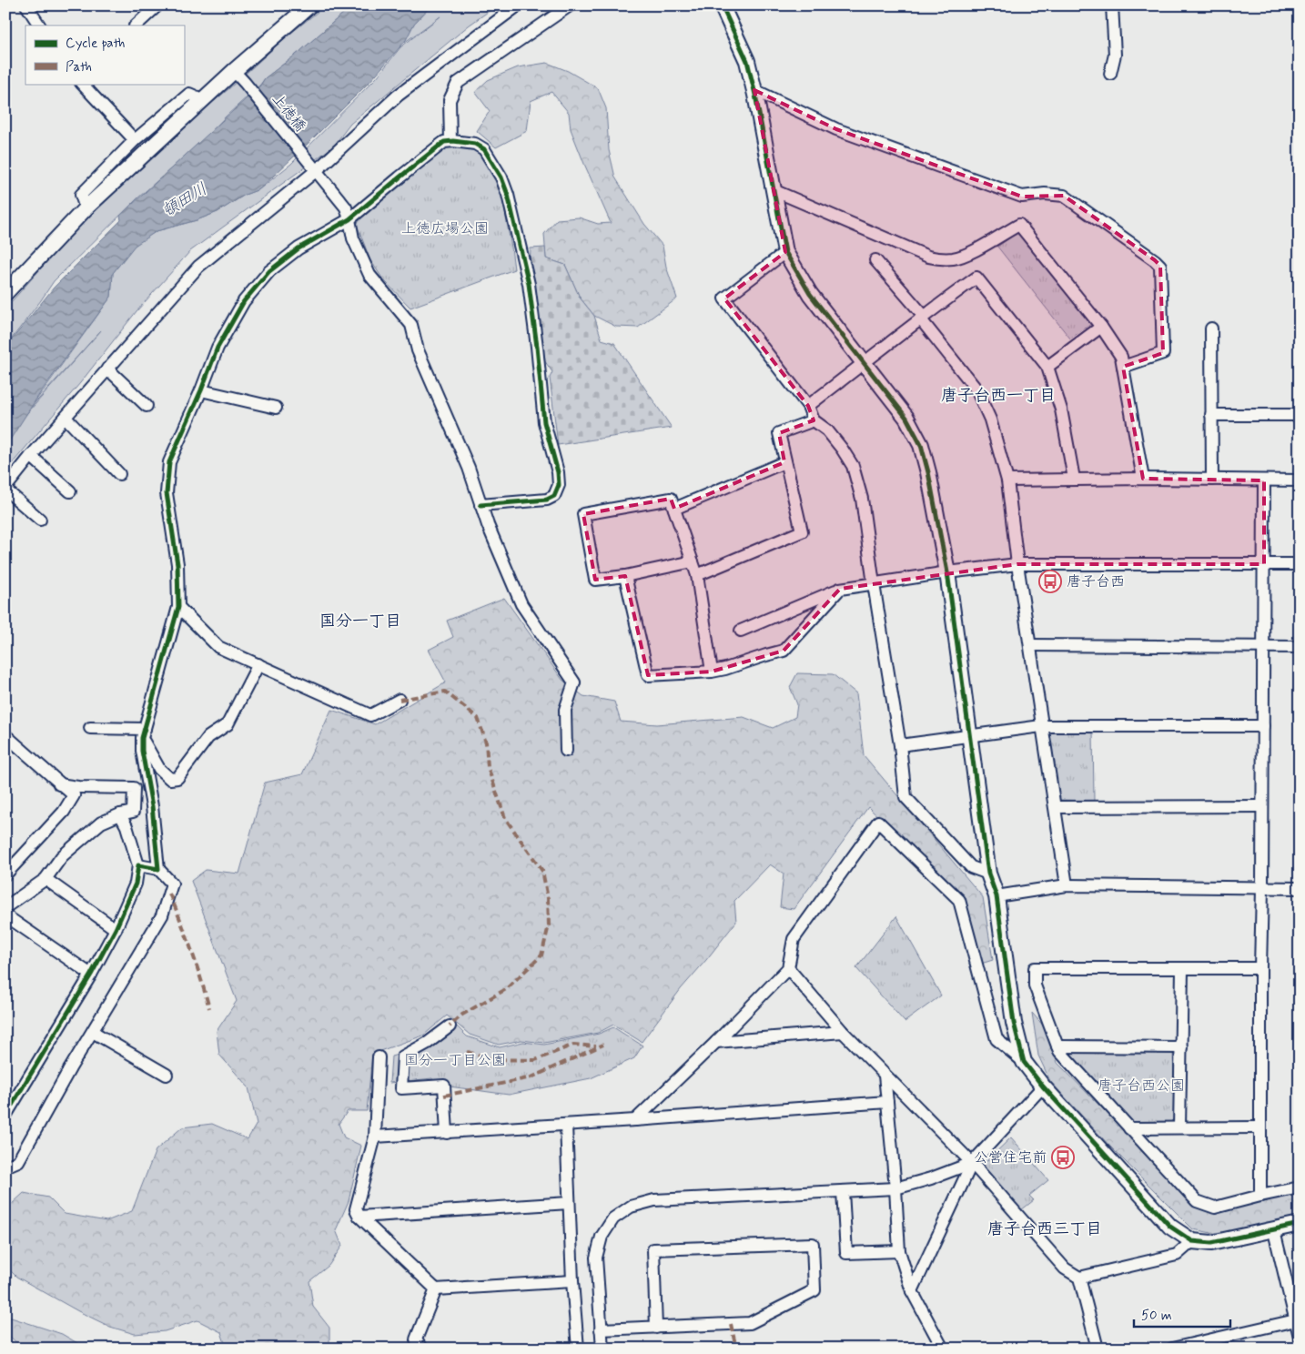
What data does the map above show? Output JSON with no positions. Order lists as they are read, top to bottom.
{
  "streets": {
    "street": ["上徳橋"]
  },
  "districts": ["唐子台西一丁目", "国分一丁目", "唐子台西三丁目"],
  "water": ["頓田川"],
  "parks": ["上徳広場公園", "国分一丁目公園", "唐子台西公園"],
  "places": {
    "bus stop": ["唐子台西", "公営住宅前"]
  },
  "legend": ["Cycle path", "Path"],
  "scale_bar": "50 m"
}
